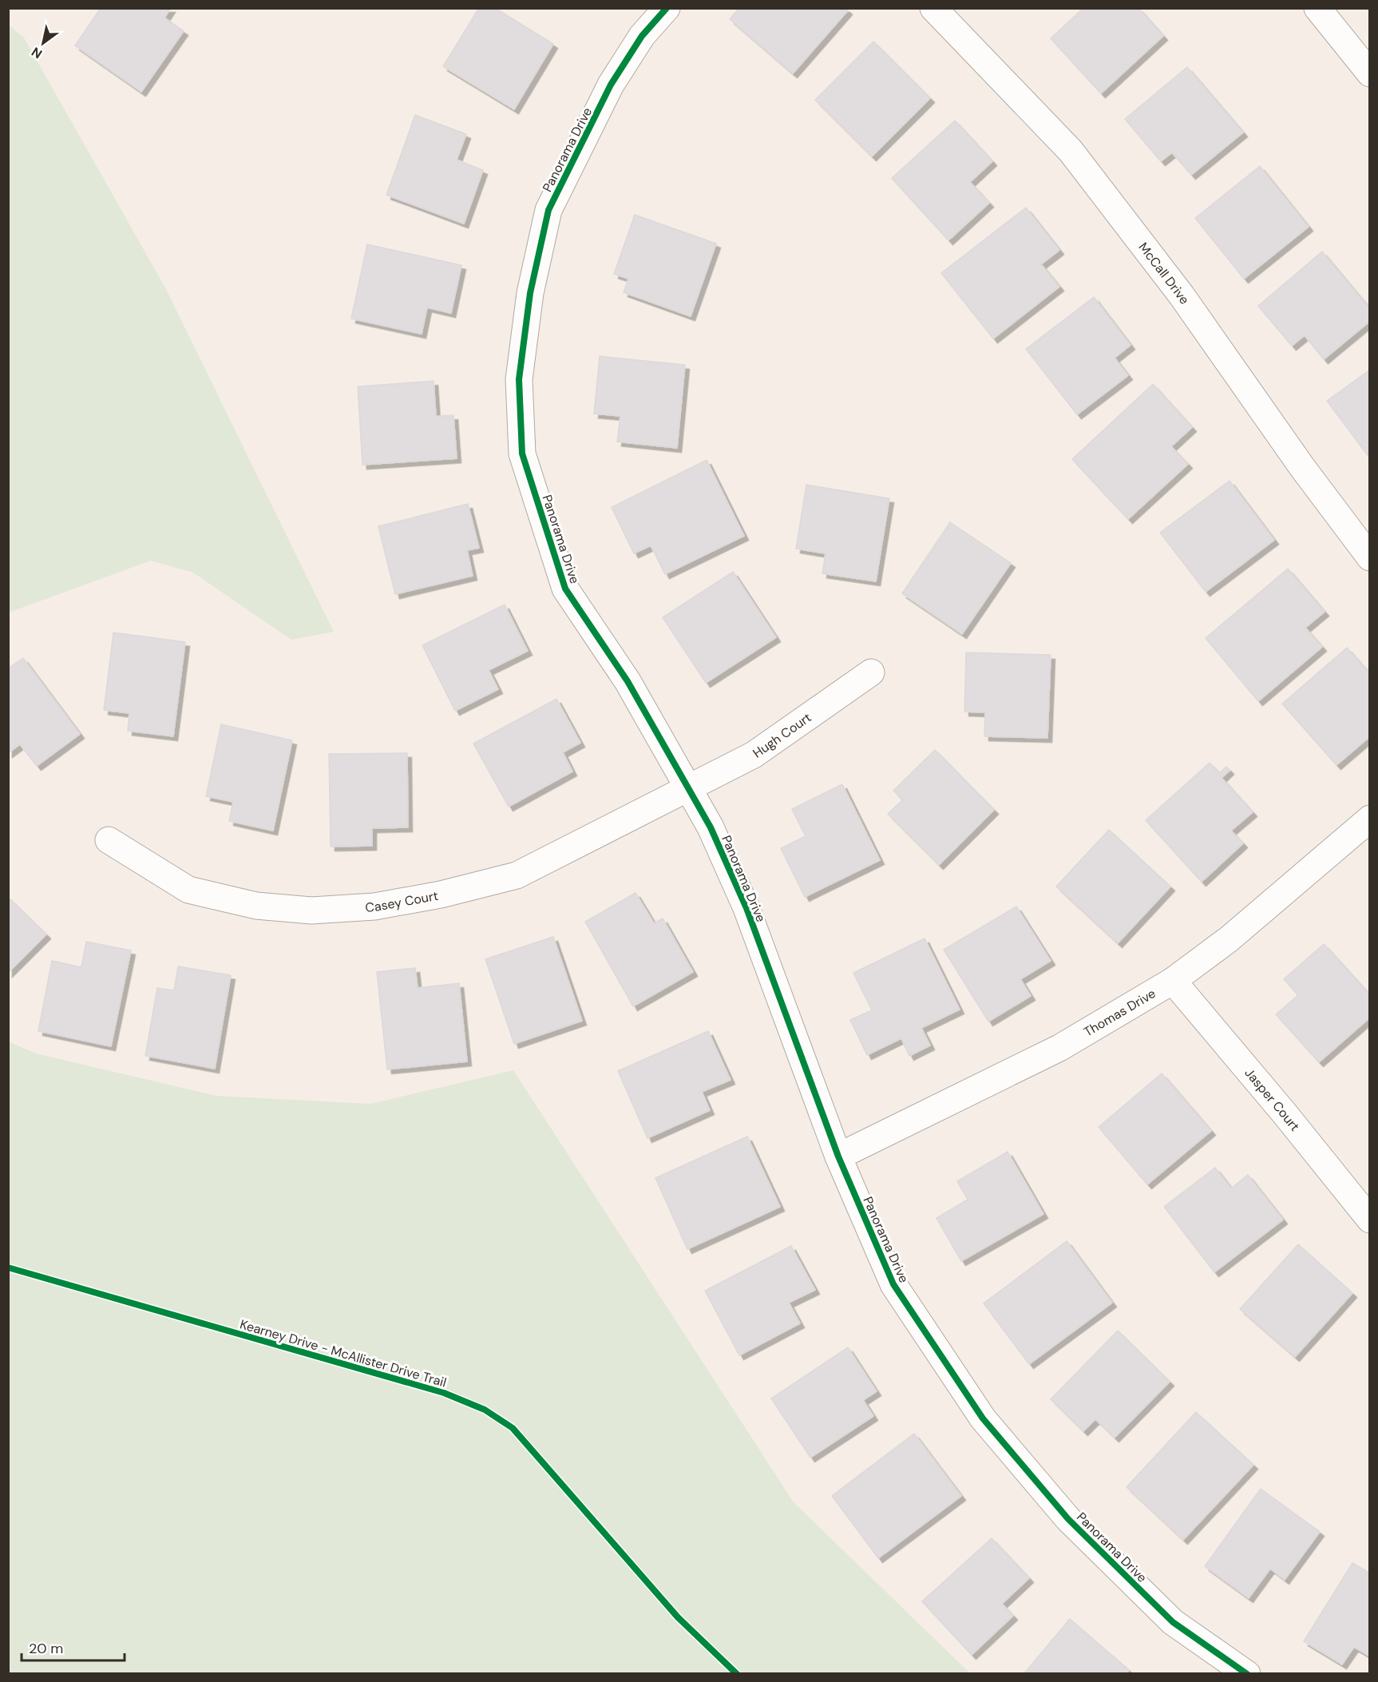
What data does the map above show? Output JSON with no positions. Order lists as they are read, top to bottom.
{
  "streets": {
    "street": [
      "Panorama Drive",
      "McCall Drive",
      "Hugh Court",
      "Casey Court",
      "Thomas Drive",
      "Jasper Court"
    ],
    "cycle path": ["Kearney Drive - McAllister Drive Trail"]
  },
  "crossings": [
    ["Panorama Drive", "Hugh Court"],
    ["Panorama Drive", "Casey Court"],
    ["Panorama Drive", "Thomas Drive"],
    ["Hugh Court", "Casey Court"],
    ["Thomas Drive", "Jasper Court"]
  ],
  "scale_bar": "20 m",
  "north": "bottom left"
}
